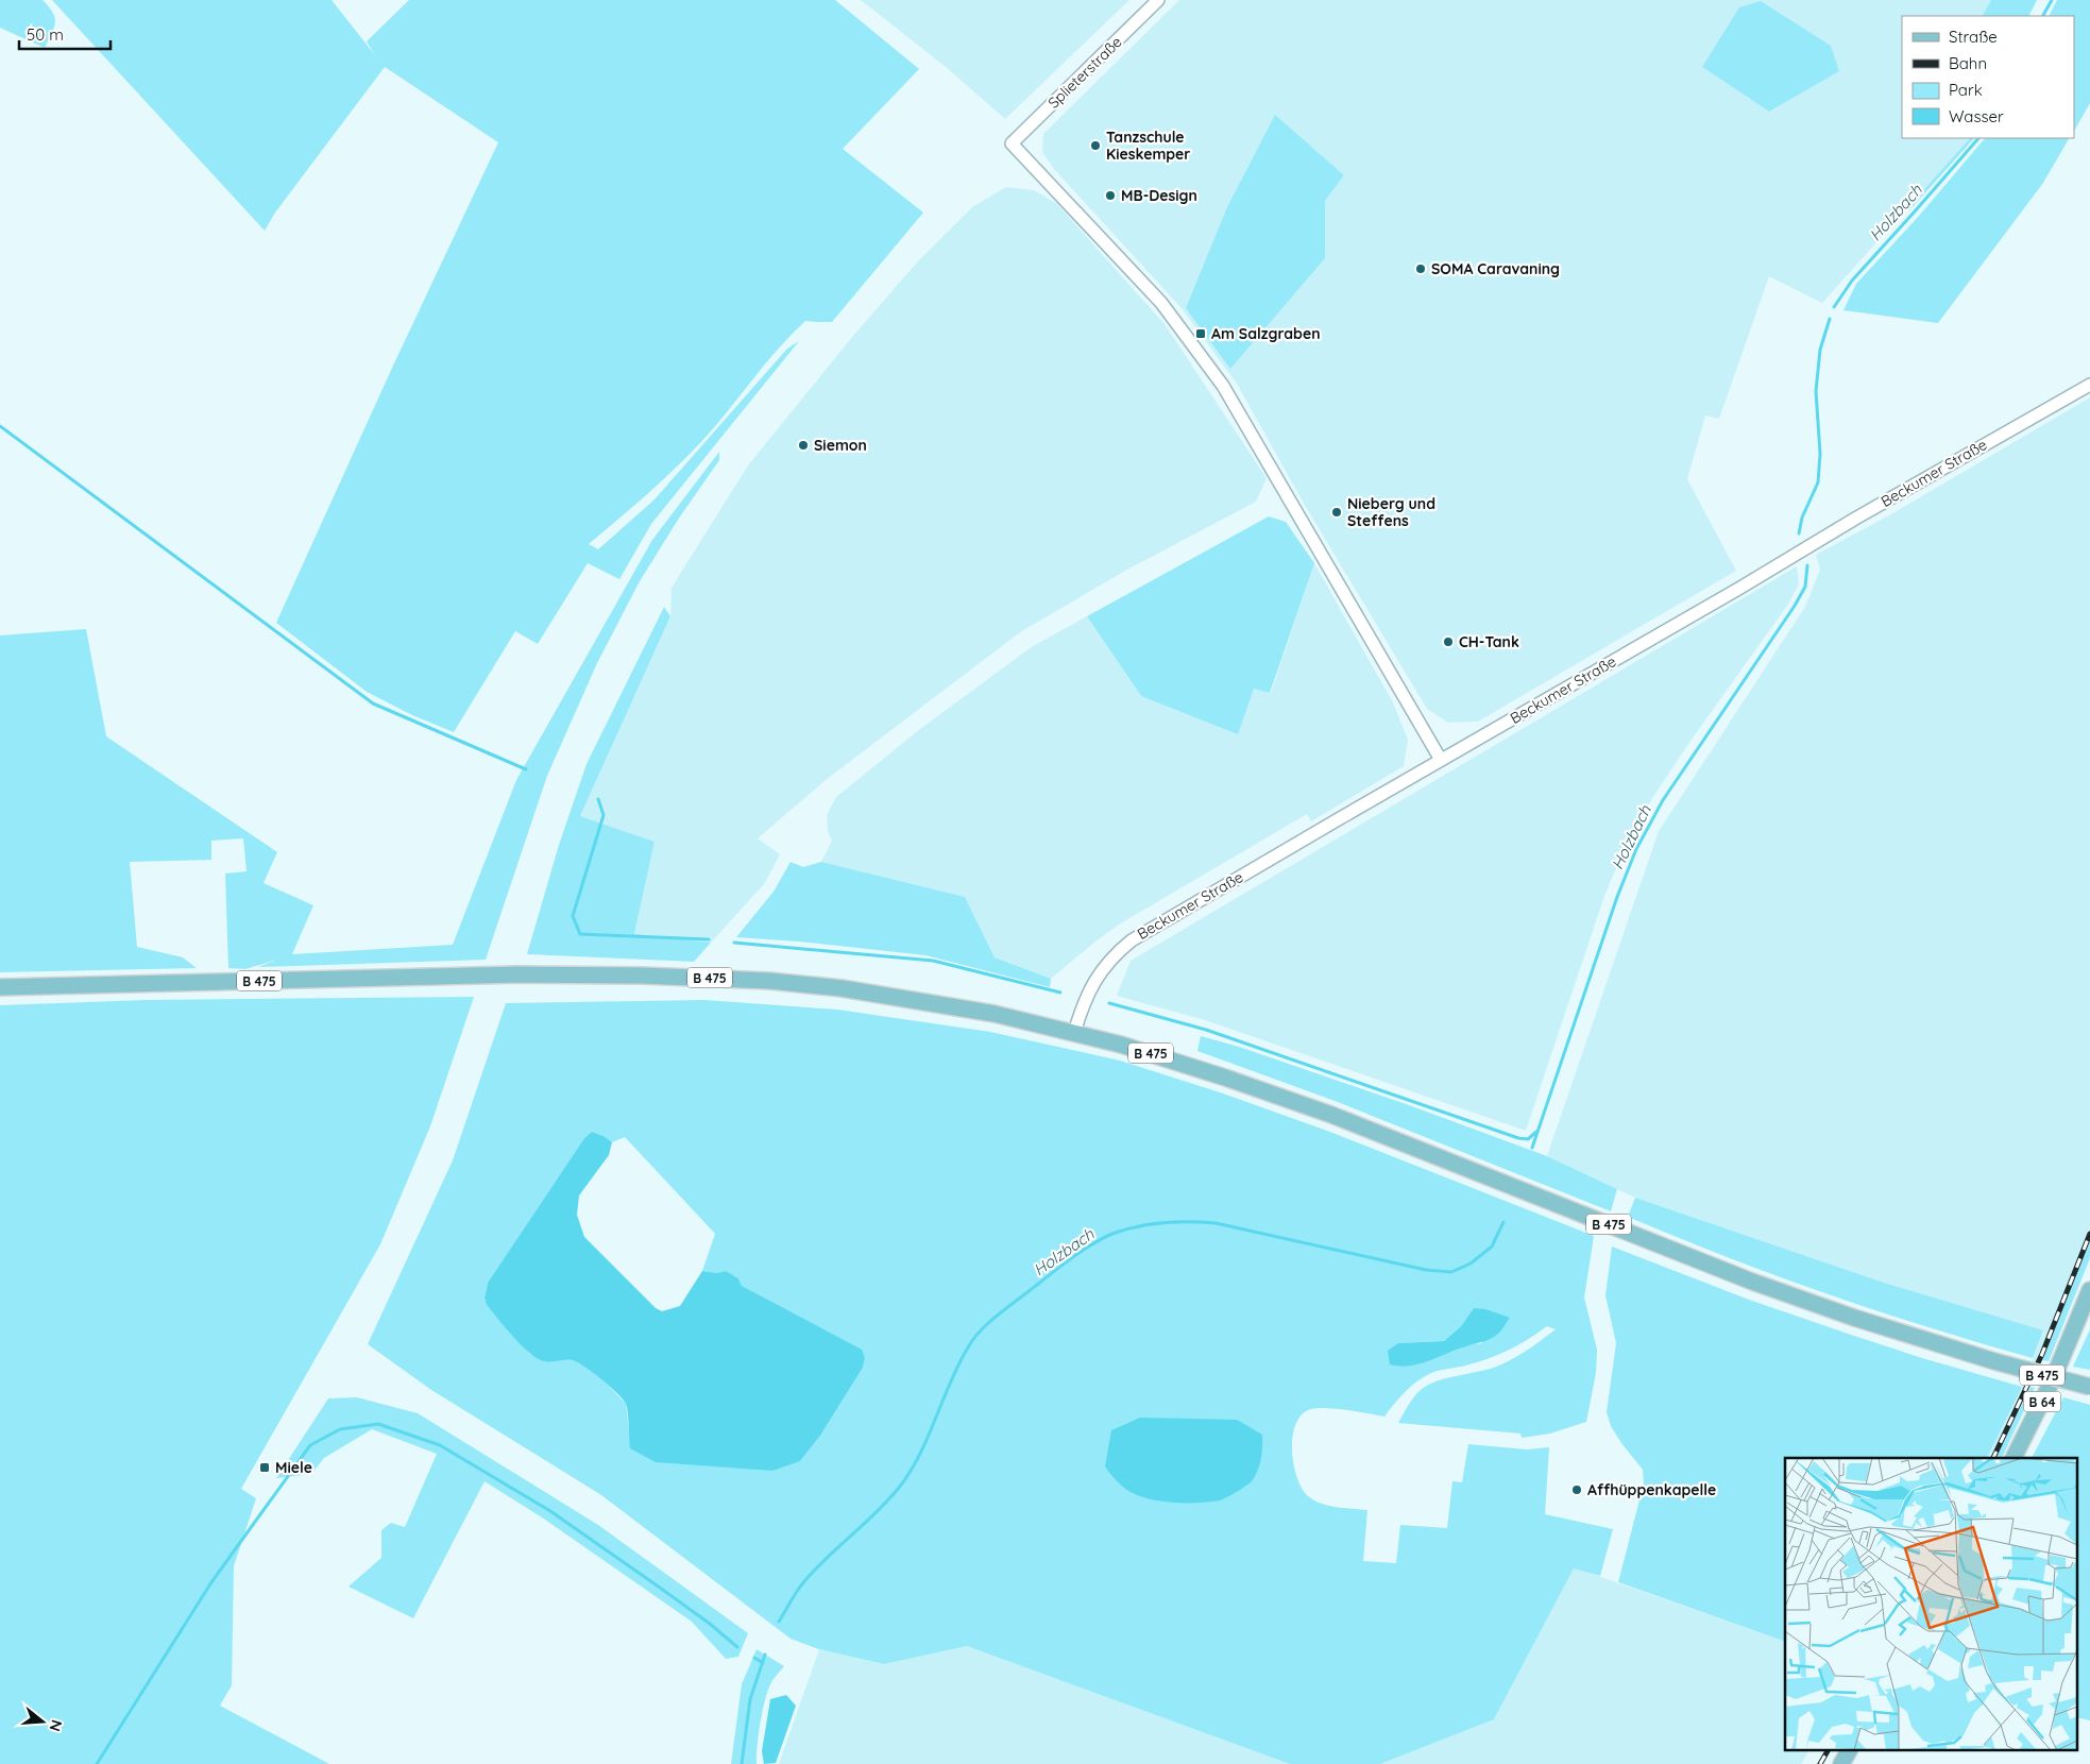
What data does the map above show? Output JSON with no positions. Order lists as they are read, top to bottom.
{
  "streets": {
    "main road": ["B 475", "B 64"],
    "street": ["Splieterstraße", "Beckumer Straße"]
  },
  "crossings": [
    ["Splieterstraße", "Beckumer Straße"],
    ["Beckumer Straße", "B 475"]
  ],
  "water": ["Holzbach"],
  "places": {
    "other": [
      "Tanzschule Kieskemper",
      "MB-Design",
      "SOMA Caravaning",
      "Siemon",
      "Nieberg und Steffens",
      "CH-Tank",
      "Affhüppenkapelle"
    ],
    "transit": ["Am Salzgraben", "Miele"]
  },
  "legend": [
    "Straße",
    "Bahn",
    "Park",
    "Wasser"
  ],
  "scale_bar": "50 m",
  "north": "right"
}
